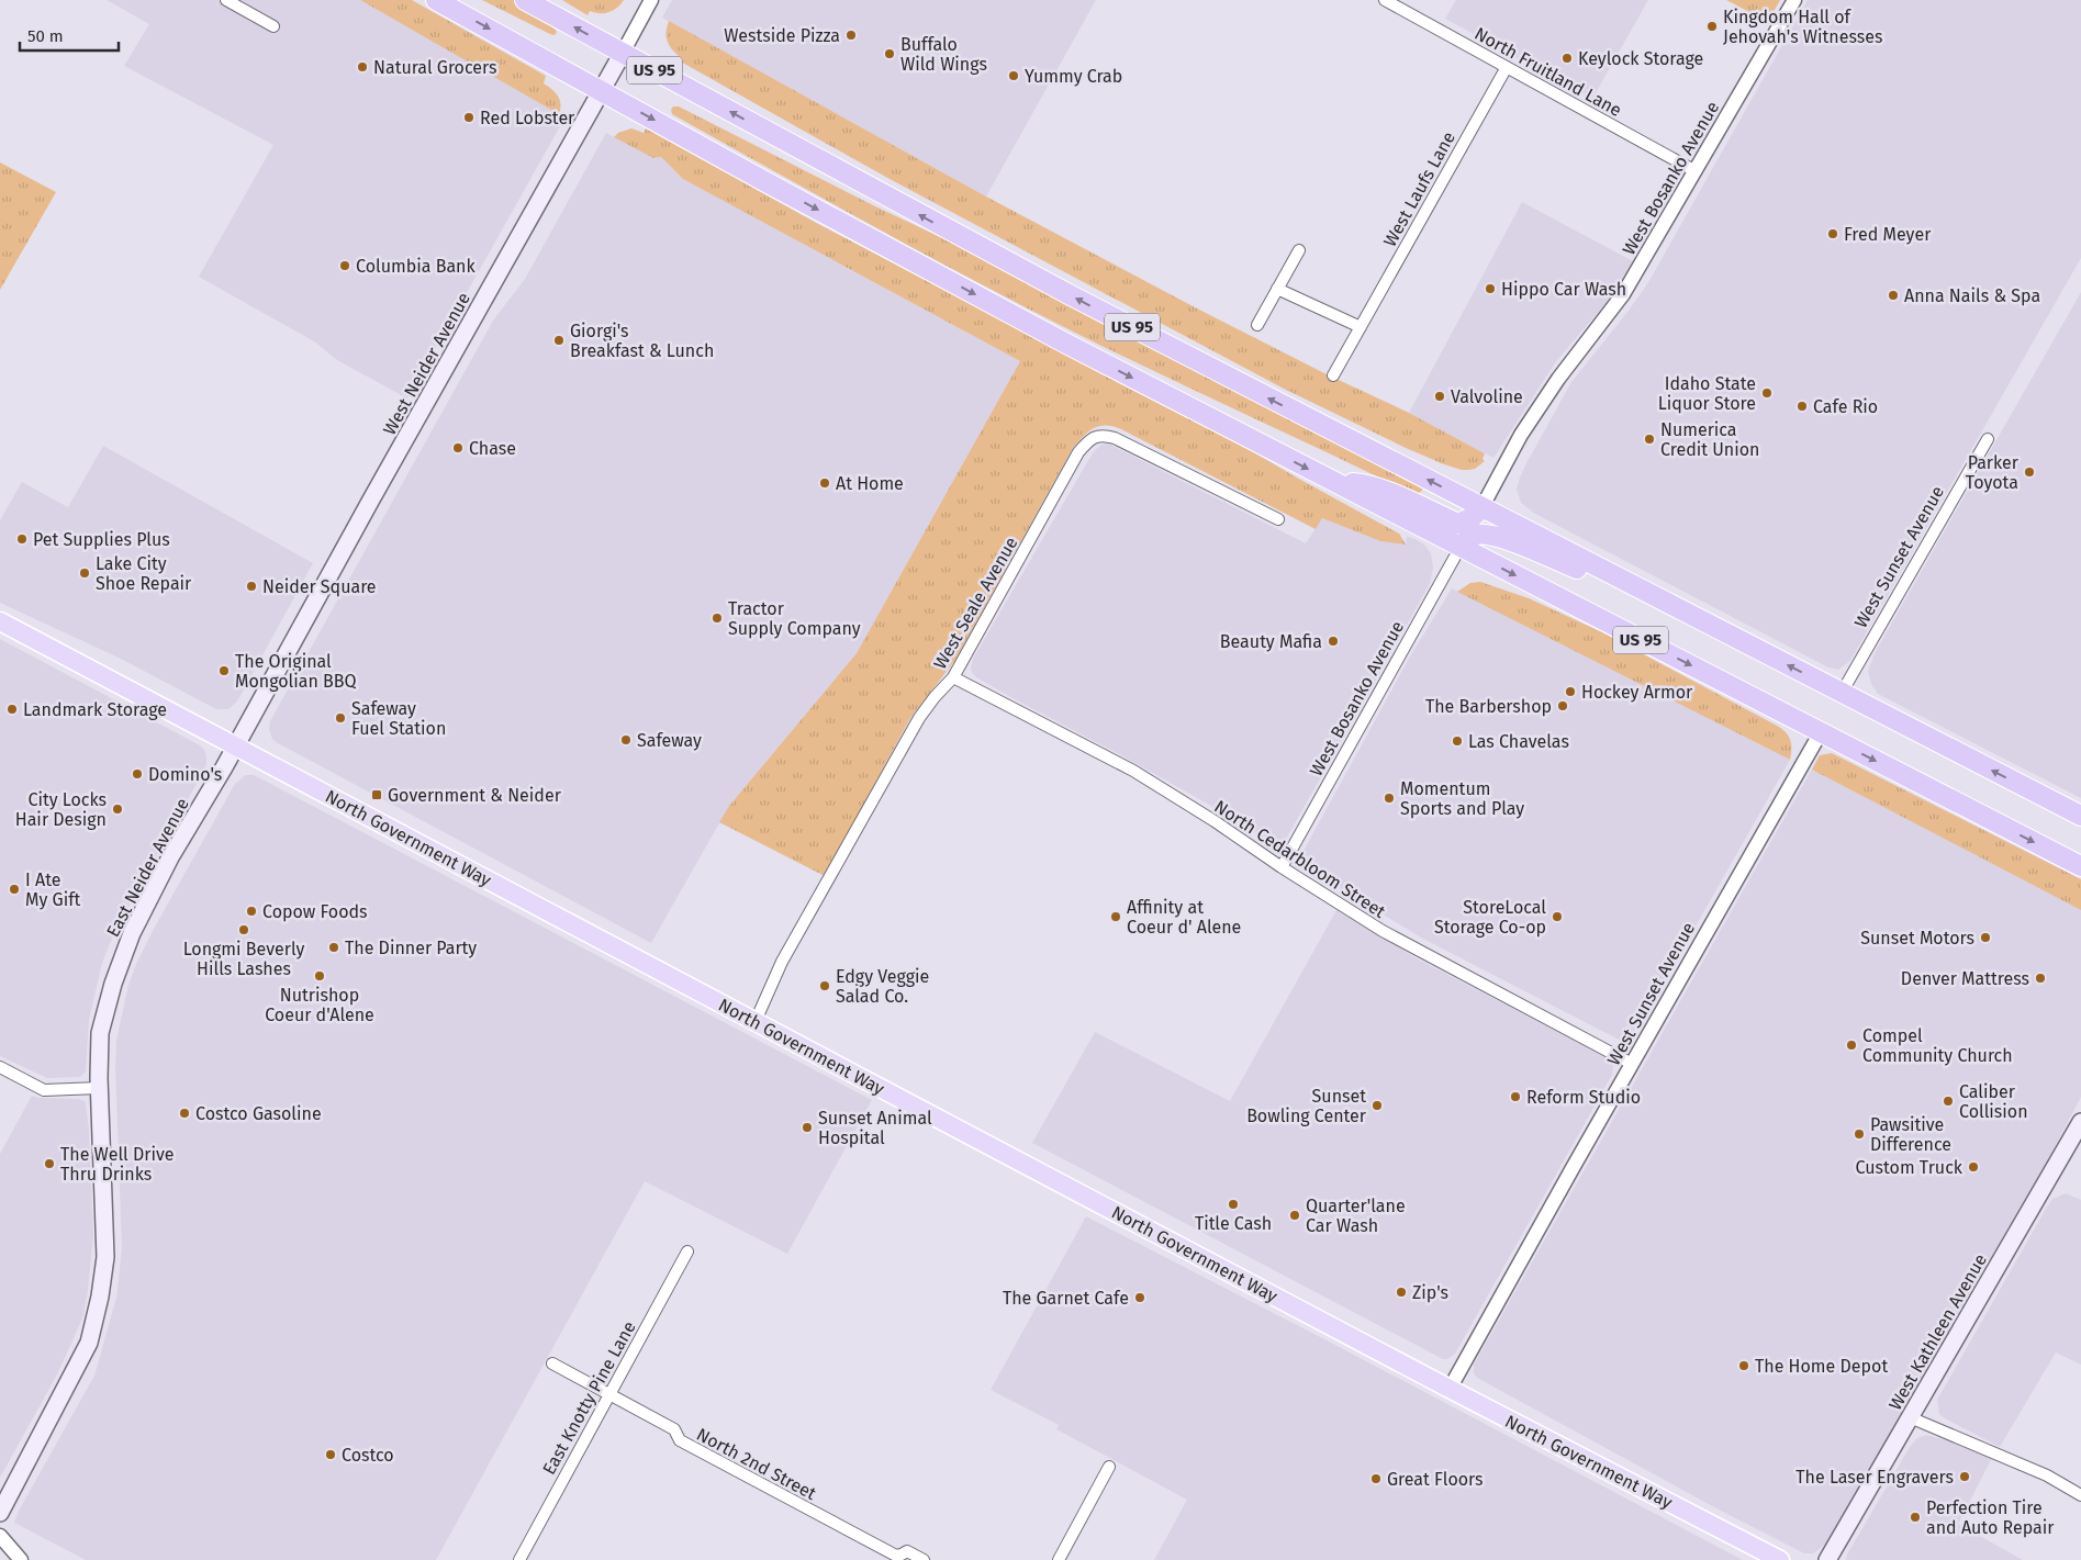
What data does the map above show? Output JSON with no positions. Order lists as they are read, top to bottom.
{
  "streets": {
    "highway": ["US 95"],
    "main road": [
      "West Neider Avenue",
      "North Government Way",
      "East Neider Avenue",
      "West Kathleen Avenue"
    ],
    "street": [
      "North Fruitland Lane",
      "West Bosanko Avenue",
      "West Laufs Lane",
      "West Sunset Avenue",
      "West Seale Avenue",
      "North Cedarbloom Street",
      "East Knotty Pine Lane",
      "North 2nd Street"
    ]
  },
  "crossings": [
    ["US 95", "West Bosanko Avenue"],
    ["US 95", "West Neider Avenue"],
    ["US 95", "West Sunset Avenue"],
    ["North Fruitland Lane", "West Bosanko Avenue"],
    ["North Fruitland Lane", "West Laufs Lane"],
    ["West Bosanko Avenue", "North Cedarbloom Street"],
    ["West Neider Avenue", "North Government Way"],
    ["West Neider Avenue", "East Neider Avenue"],
    ["West Sunset Avenue", "North Government Way"],
    ["West Sunset Avenue", "North Cedarbloom Street"],
    ["West Seale Avenue", "North Government Way"],
    ["West Seale Avenue", "North Cedarbloom Street"],
    ["North Government Way", "East Neider Avenue"],
    ["East Knotty Pine Lane", "North 2nd Street"]
  ],
  "places": {
    "other": [
      "Kingdom Hall of Jehovah's Witnesses",
      "Westside Pizza",
      "Buffalo Wild Wings",
      "Keylock Storage",
      "Natural Grocers",
      "Yummy Crab",
      "Red Lobster",
      "Fred Meyer",
      "Columbia Bank",
      "Hippo Car Wash",
      "Anna Nails & Spa",
      "Giorgi's Breakfast & Lunch",
      "Idaho State Liquor Store",
      "Valvoline",
      "Cafe Rio",
      "Numerica Credit Union",
      "Chase",
      "Parker Toyota",
      "At Home",
      "Pet Supplies Plus",
      "Lake City Shoe Repair",
      "Neider Square",
      "Tractor Supply Company",
      "Beauty Mafia",
      "The Original Mongolian BBQ",
      "Hockey Armor",
      "The Barbershop",
      "Landmark Storage",
      "Safeway Fuel Station",
      "Safeway",
      "Las Chavelas",
      "Domino's",
      "Momentum Sports and Play",
      "City Locks Hair Design",
      "I Ate My Gift",
      "Copow Foods",
      "Affinity at Coeur d' Alene",
      "StoreLocal Storage Co-op",
      "Longmi Beverly Hills Lashes",
      "Sunset Motors",
      "The Dinner Party",
      "Nutrishop Coeur d'Alene",
      "Denver Mattress",
      "Edgy Veggie Salad Co.",
      "Compel Community Church",
      "Reform Studio",
      "Caliber Collision",
      "Sunset Bowling Center",
      "Costco Gasoline",
      "Sunset Animal Hospital",
      "Pawsitive Difference",
      "The Well Drive Thru Drinks",
      "Custom Truck",
      "Title Cash",
      "Quarter'lane Car Wash",
      "Zip's",
      "The Garnet Cafe",
      "The Home Depot",
      "Costco",
      "The Laser Engravers",
      "Great Floors",
      "Perfection Tire and Auto Repair"
    ],
    "transit": ["Government & Neider"]
  },
  "scale_bar": "50 m"
}
